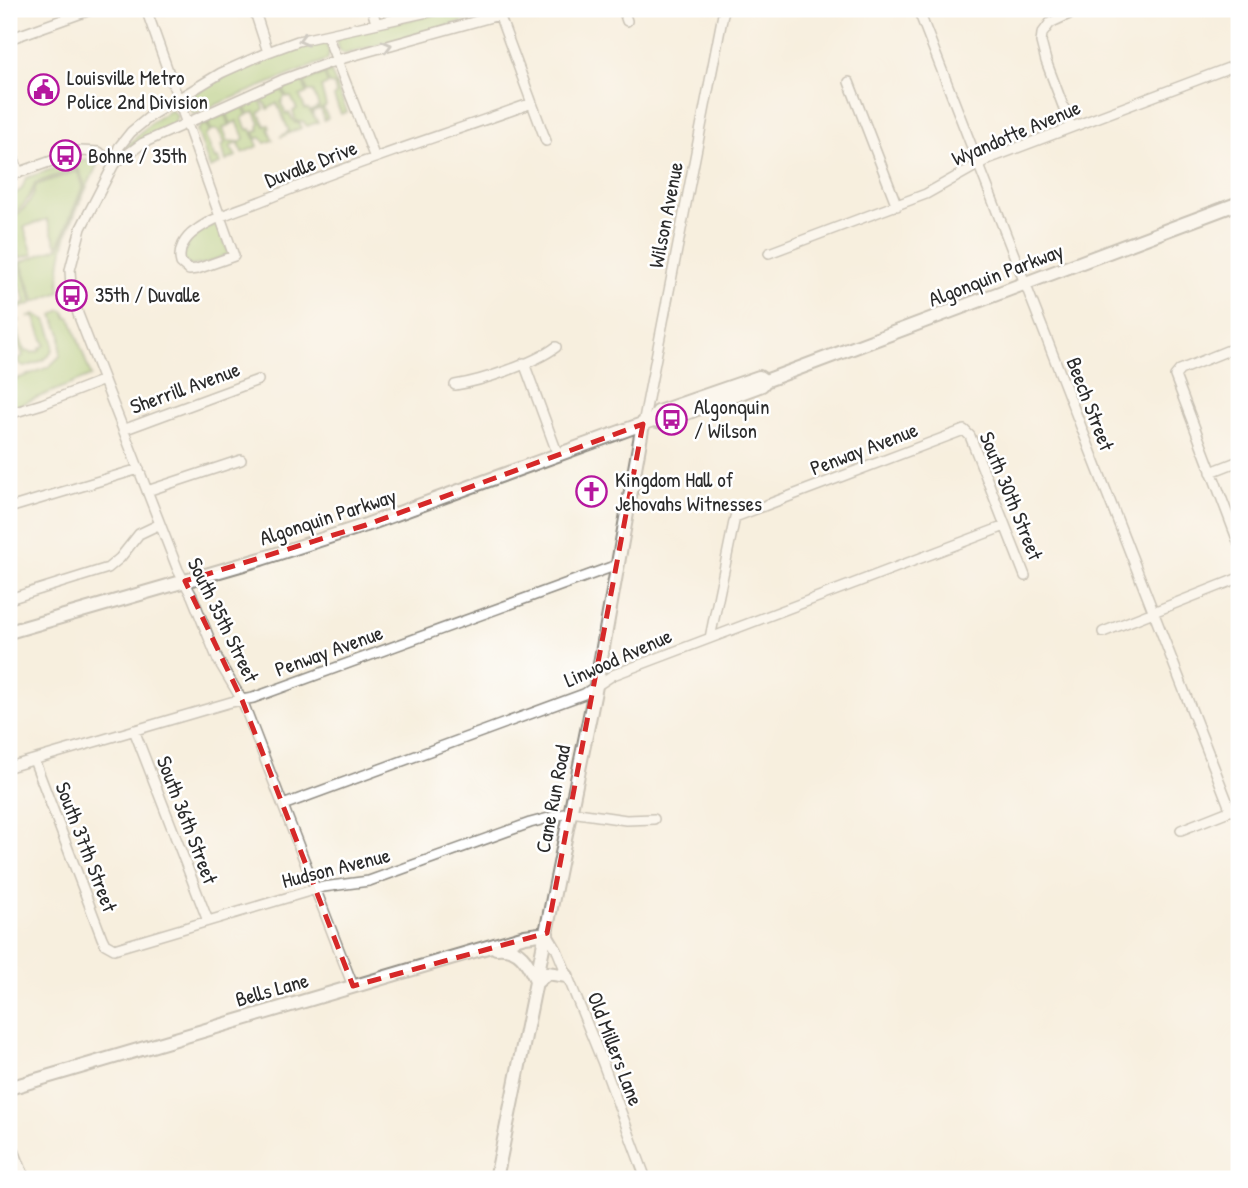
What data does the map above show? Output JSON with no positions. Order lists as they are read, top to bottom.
{
  "streets": {
    "main road": ["Algonquin Parkway", "Cane Run Road", "Bells Lane"],
    "street": [
      "Wyandotte Avenue",
      "Duvalle Drive",
      "Wilson Avenue",
      "Sherrill Avenue",
      "Beech Street",
      "Penway Avenue",
      "South 30th Street",
      "South 35th Street",
      "Linwood Avenue",
      "South 36th Street",
      "South 37th Street",
      "Hudson Avenue",
      "Old Millers Lane"
    ]
  },
  "crossings": [
    ["Wyandotte Avenue", "Beech Street"],
    ["Wilson Avenue", "Algonquin Parkway"],
    ["Wilson Avenue", "Cane Run Road"],
    ["Algonquin Parkway", "Beech Street"],
    ["Algonquin Parkway", "South 35th Street"],
    ["Algonquin Parkway", "Cane Run Road"],
    ["Sherrill Avenue", "South 35th Street"],
    ["Penway Avenue", "South 30th Street"],
    ["Penway Avenue", "South 35th Street"],
    ["Penway Avenue", "Linwood Avenue"],
    ["Penway Avenue", "Cane Run Road"],
    ["Penway Avenue", "South 36th Street"],
    ["Penway Avenue", "South 37th Street"],
    ["South 30th Street", "Linwood Avenue"],
    ["South 35th Street", "Linwood Avenue"],
    ["South 35th Street", "Hudson Avenue"],
    ["South 35th Street", "Bells Lane"],
    ["Linwood Avenue", "Cane Run Road"],
    ["Cane Run Road", "Hudson Avenue"],
    ["Cane Run Road", "Bells Lane"],
    ["Cane Run Road", "Old Millers Lane"],
    ["South 36th Street", "Hudson Avenue"],
    ["South 37th Street", "Hudson Avenue"],
    ["Bells Lane", "Old Millers Lane"]
  ],
  "places": {
    "public building": ["Louisville Metro Police 2nd Division"],
    "bus stop": ["Bohne / 35th", "35th / Duvalle", "Algonquin / Wilson"],
    "church": ["Kingdom Hall of Jehovahs Witnesses"]
  }
}
